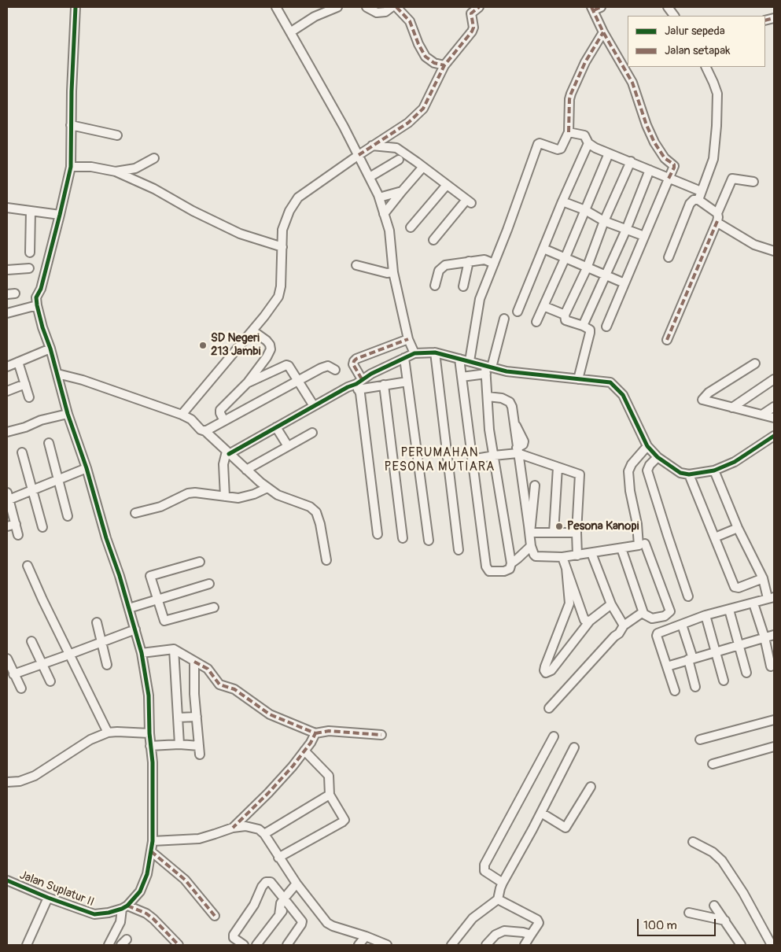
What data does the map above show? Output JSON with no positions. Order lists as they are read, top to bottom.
{
  "streets": {
    "street": ["Jalan Suplatur II"]
  },
  "districts": ["PERUMAHAN PESONA MUTIARA"],
  "places": ["SD Negeri 213 Jambi", "Pesona Kanopi"],
  "legend": ["Jalur sepeda", "Jalan setapak"],
  "scale_bar": "100 m"
}
